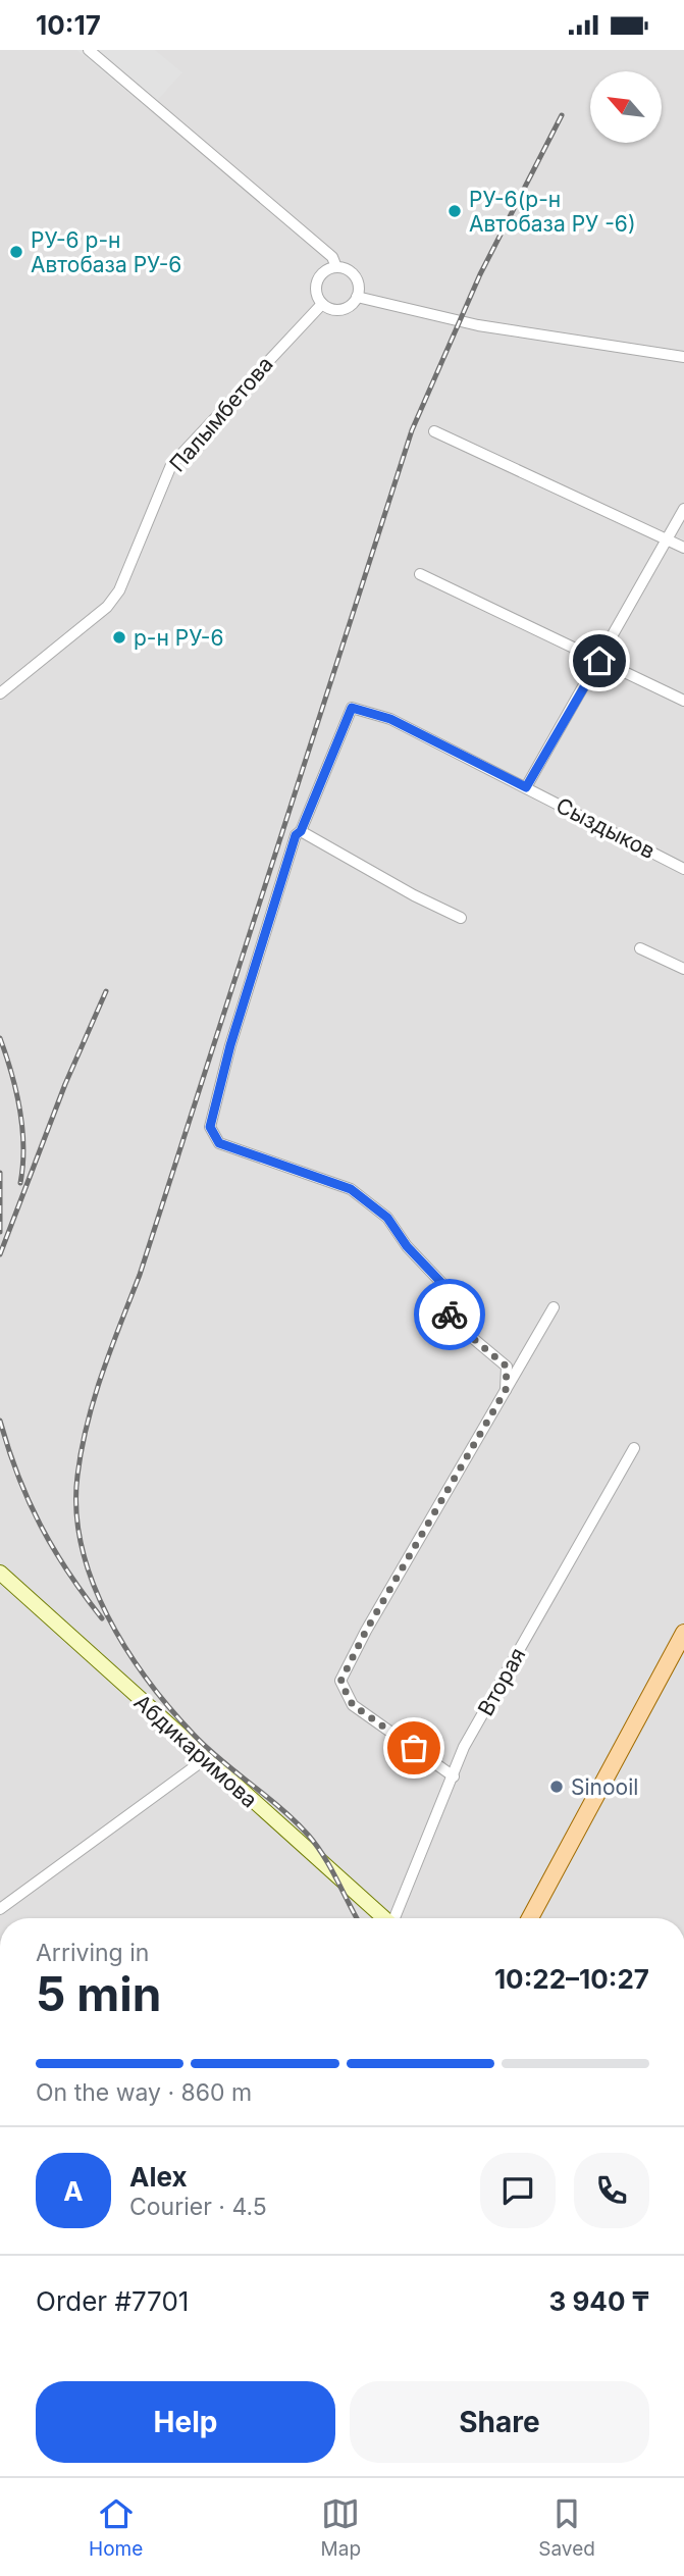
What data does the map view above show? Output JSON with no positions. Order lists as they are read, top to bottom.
{
  "streets": {
    "main road": ["Абдикаримова"],
    "street": ["Палымбетова", "Сыздыков", "Вторая"]
  },
  "places": [
    "РУ-6(р-н Автобаза РУ -6)",
    "РУ-6 р-н Автобаза РУ-6",
    "р-н РУ-6",
    "Sinooil"
  ],
  "north": "top left",
  "page": {
    "status": "10:17",
    "heading": ["5 min", "Arriving in", "10:22–10:27"],
    "panel": [
      "Alex",
      "Courier · 4.5",
      "Order #7701",
      "3 940 ₸"
    ],
    "bar": "On the way · 860 m",
    "round": "A",
    "buttons": ["Help", "Share"],
    "tabs": ["Home", "Map", "Saved"]
  }
}
